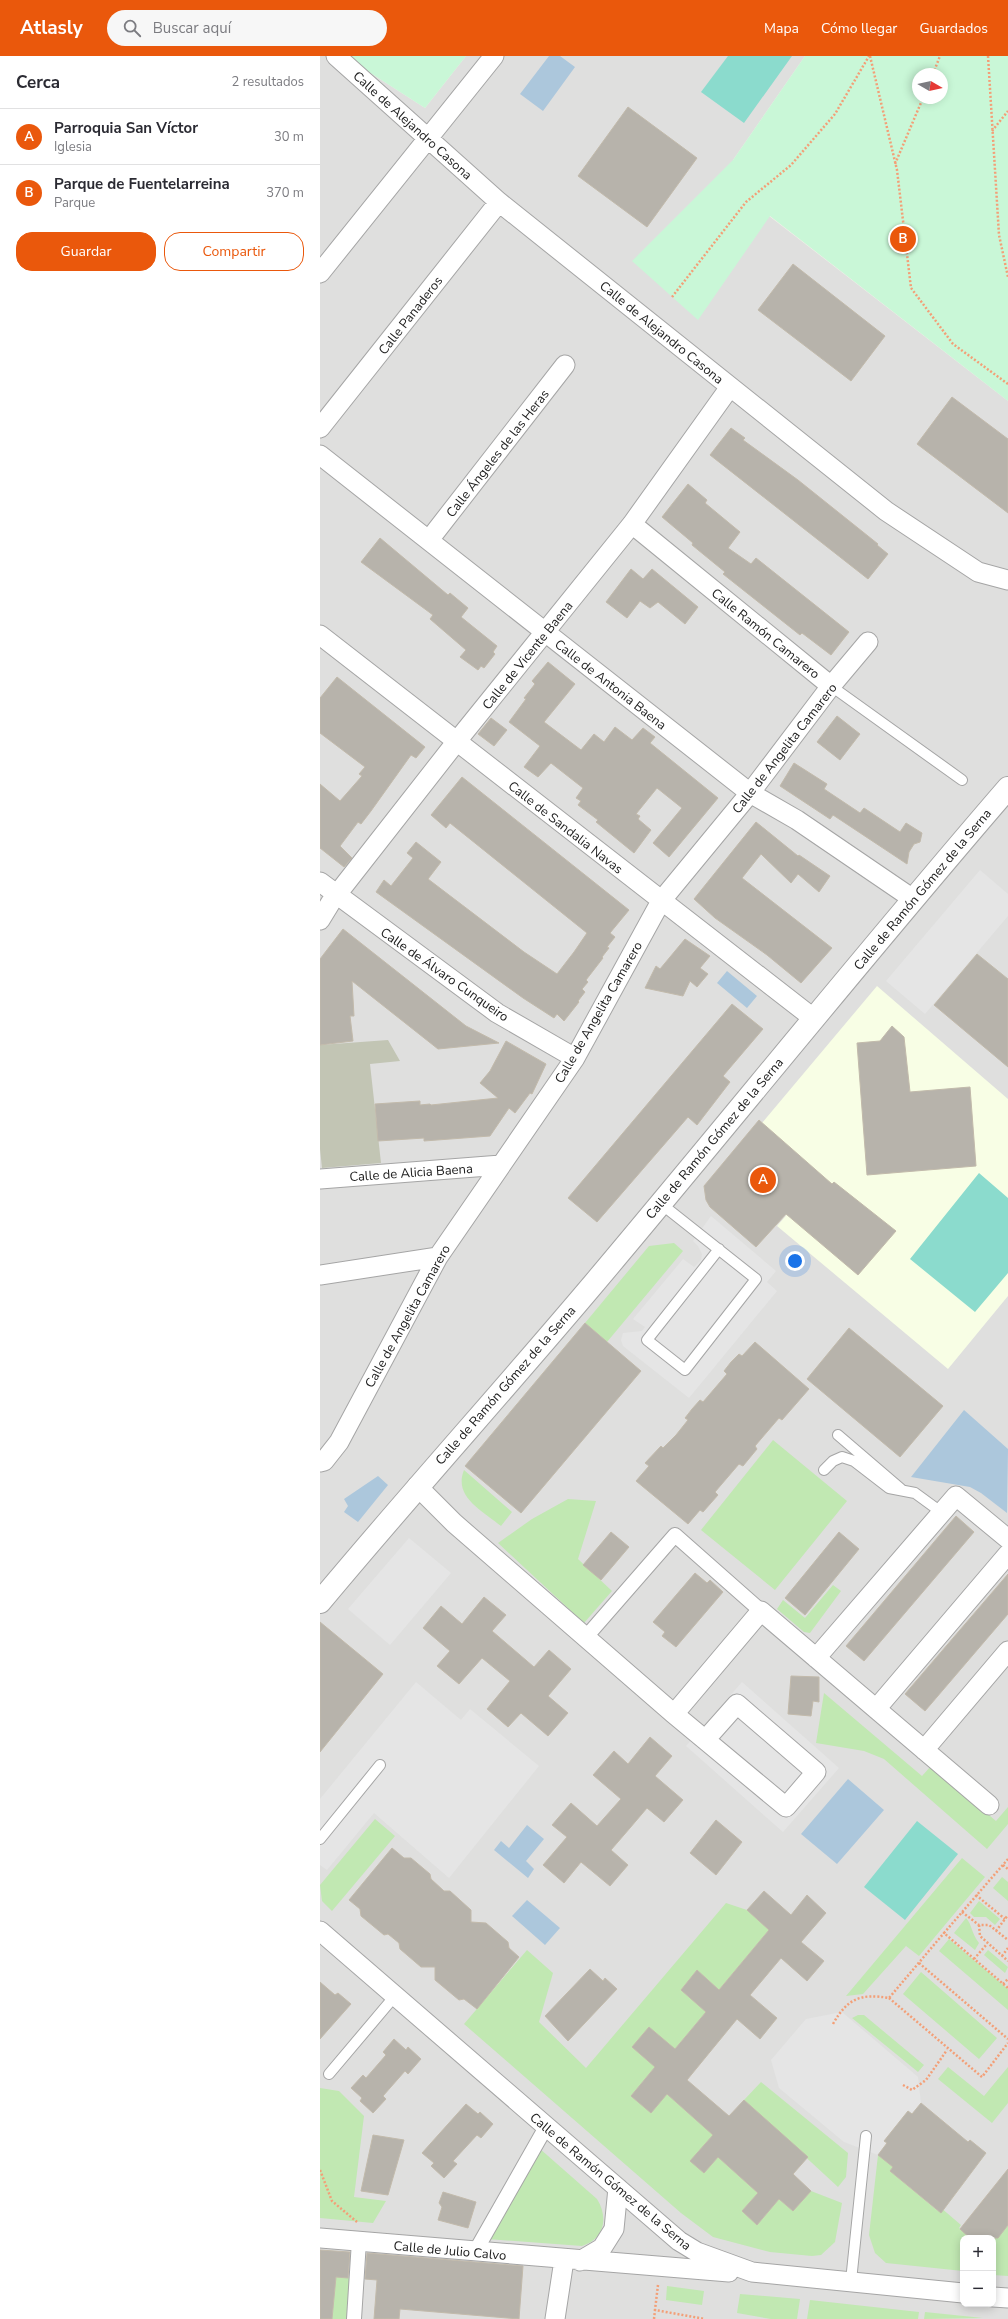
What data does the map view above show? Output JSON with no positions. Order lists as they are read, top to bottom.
{
  "streets": {
    "street": [
      "Calle de Alejandro Casona",
      "Calle Panaderos",
      "Calle Ángeles de las Heras",
      "Calle Ramón Camarero",
      "Calle de Vicente Baena",
      "Calle de Antonia Baena",
      "Calle de Angelita Camarero",
      "Calle de Sandalia Navas",
      "Calle de Ramón Gómez de la Serna",
      "Calle de Álvaro Cunqueiro",
      "Calle de Alicia Baena",
      "Calle de Julio Calvo"
    ]
  },
  "crossings": [
    ["Calle de Alejandro Casona", "Calle Panaderos"],
    ["Calle de Alejandro Casona", "Calle de Vicente Baena"],
    ["Calle Ángeles de las Heras", "Calle de Antonia Baena"],
    ["Calle Ramón Camarero", "Calle de Vicente Baena"],
    ["Calle Ramón Camarero", "Calle de Angelita Camarero"],
    ["Calle de Vicente Baena", "Calle de Antonia Baena"],
    ["Calle de Vicente Baena", "Calle de Sandalia Navas"],
    ["Calle de Vicente Baena", "Calle de Álvaro Cunqueiro"],
    ["Calle de Antonia Baena", "Calle de Angelita Camarero"],
    ["Calle de Antonia Baena", "Calle de Ramón Gómez de la Serna"],
    ["Calle de Angelita Camarero", "Calle de Sandalia Navas"],
    ["Calle de Angelita Camarero", "Calle de Álvaro Cunqueiro"],
    ["Calle de Angelita Camarero", "Calle de Alicia Baena"],
    ["Calle de Sandalia Navas", "Calle de Ramón Gómez de la Serna"],
    ["Calle de Ramón Gómez de la Serna", "Calle de Julio Calvo"]
  ],
  "north": "right",
  "page": {
    "header": "Atlasly",
    "search": "Buscar aquí",
    "nav": ["Mapa", "Cómo llegar", "Guardados"],
    "heading": ["Cerca", "2 resultados"],
    "list": [
      {
        "mark": "A",
        "name": "Parroquia San Víctor",
        "note": "Iglesia",
        "value": "30 m"
      },
      {
        "mark": "B",
        "name": "Parque de Fuentelarreina",
        "note": "Parque",
        "value": "370 m"
      }
    ],
    "buttons": ["Guardar", "Compartir"],
    "pins": ["B", "A"],
    "map_buttons": ["+", "−"]
  }
}
